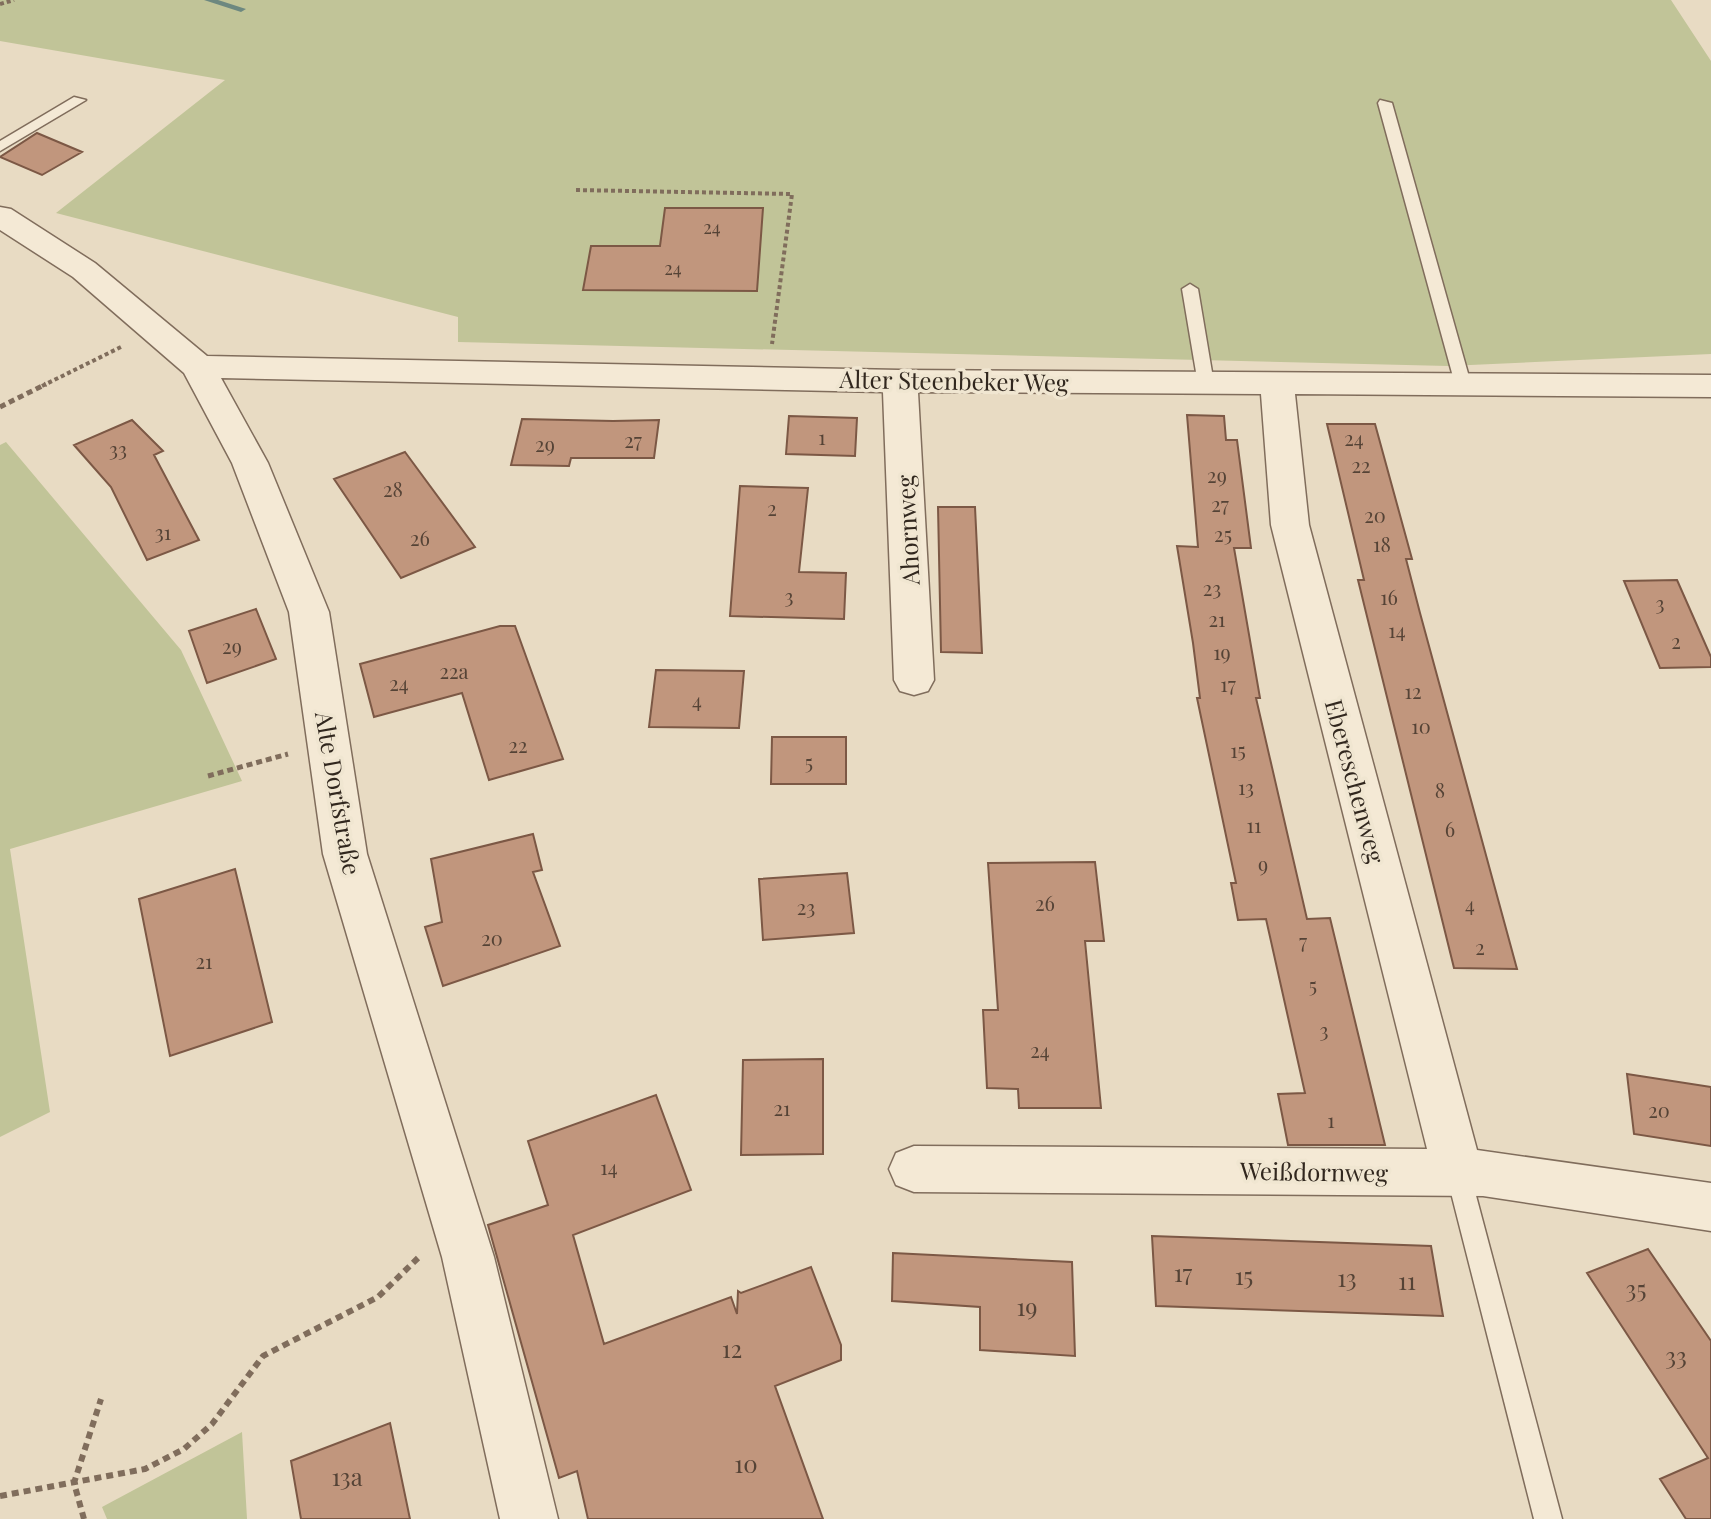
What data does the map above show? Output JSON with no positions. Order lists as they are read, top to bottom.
{
  "streets": {
    "street": [
      "Alter Steenbeker Weg",
      "Ahornweg",
      "Ebereschenweg",
      "Alte Dorfstraße",
      "Weißdornweg"
    ]
  },
  "crossings": [
    ["Alter Steenbeker Weg", "Ahornweg"],
    ["Alter Steenbeker Weg", "Ebereschenweg"],
    ["Alter Steenbeker Weg", "Alte Dorfstraße"],
    ["Ebereschenweg", "Weißdornweg"]
  ],
  "house_numbers": [
    "24",
    "24",
    "1",
    "24",
    "27",
    "29",
    "33",
    "22",
    "29",
    "28",
    "27",
    "2",
    "20",
    "31",
    "25",
    "26",
    "18",
    "23",
    "3",
    "16",
    "3",
    "21",
    "14",
    "2",
    "29",
    "19",
    "22a",
    "24",
    "17",
    "12",
    "4",
    "10",
    "22",
    "15",
    "5",
    "13",
    "8",
    "11",
    "6",
    "9",
    "26",
    "4",
    "23",
    "20",
    "7",
    "2",
    "21",
    "5",
    "3",
    "24",
    "21",
    "20",
    "1",
    "14",
    "17",
    "15",
    "13",
    "11",
    "35",
    "19",
    "12",
    "33",
    "10",
    "13a"
  ]
}
